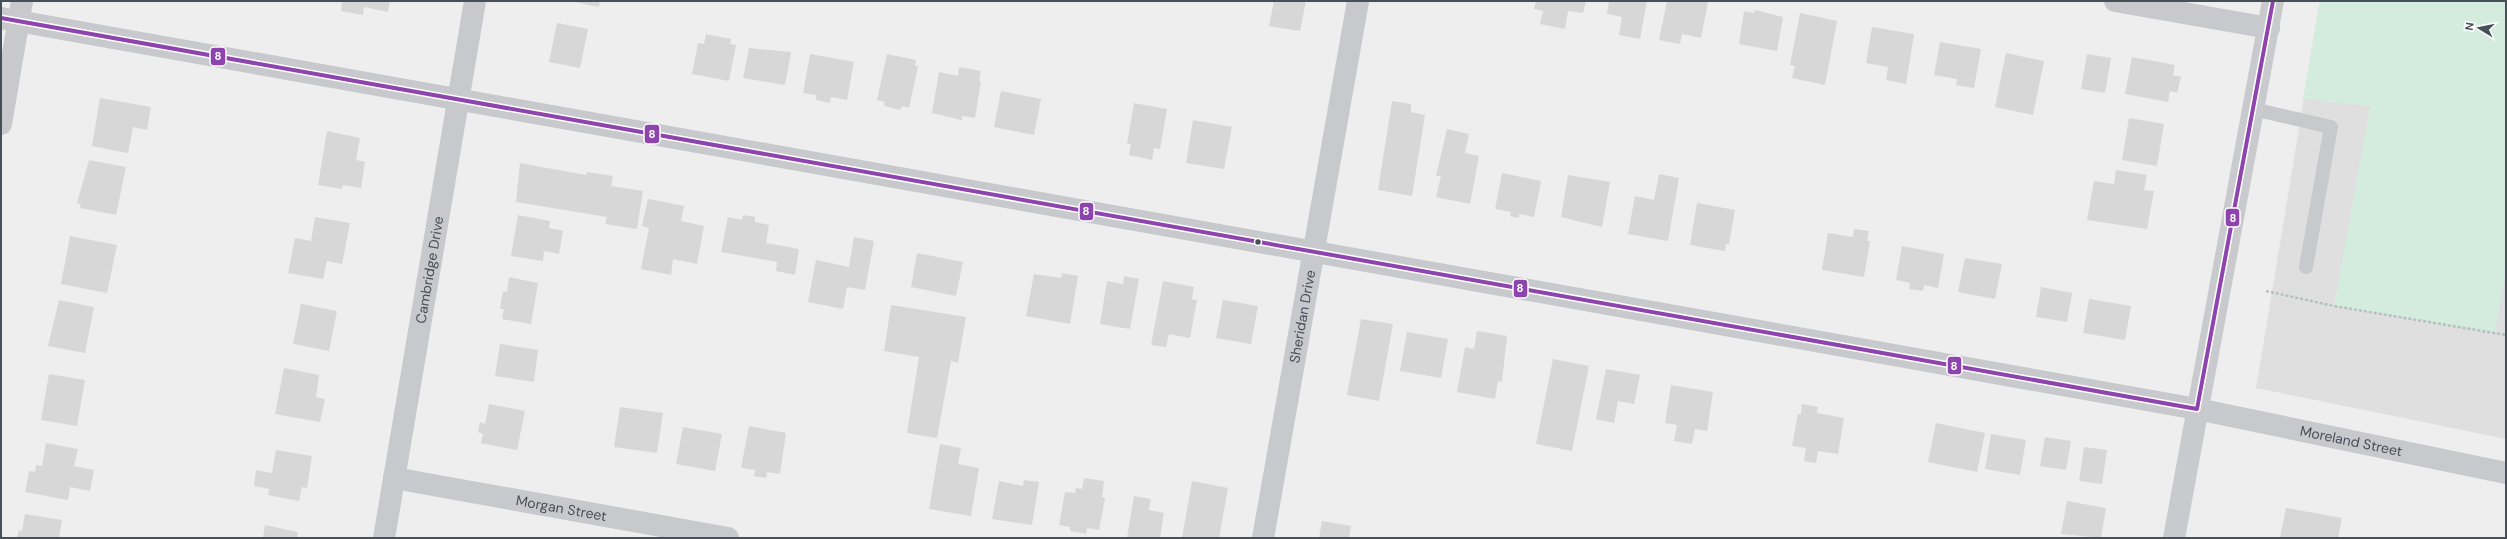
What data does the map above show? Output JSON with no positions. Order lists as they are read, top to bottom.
{
  "streets": {
    "street": [
      "Cambridge Drive",
      "Sheridan Drive",
      "Moreland Street",
      "Morgan Street"
    ]
  },
  "crossings": [
    ["Cambridge Drive", "Moreland Street"],
    ["Cambridge Drive", "Morgan Street"],
    ["Sheridan Drive", "Moreland Street"]
  ],
  "lines": ["transit line 8"],
  "north": "left"
}
